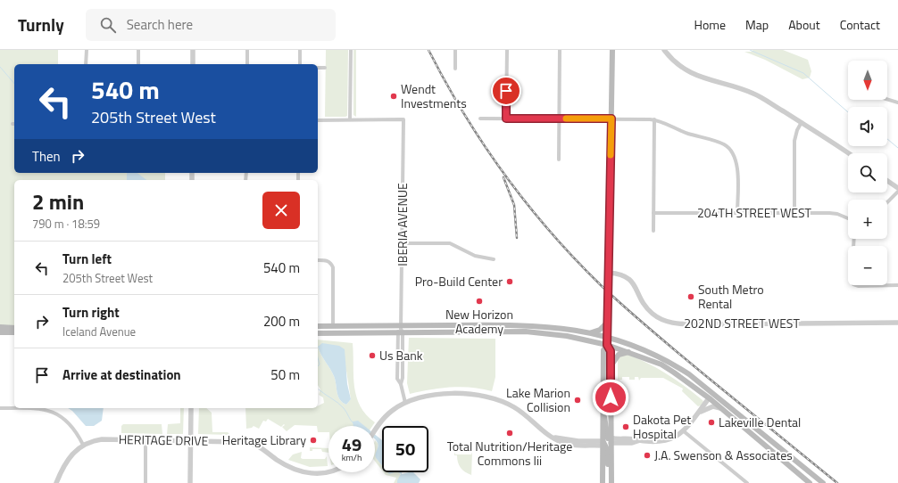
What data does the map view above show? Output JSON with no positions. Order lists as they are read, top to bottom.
{
  "streets": {
    "street": [
      "204TH STREET WEST",
      "IBERIA AVENUE",
      "202ND STREET WEST",
      "HERITAGE DRIVE"
    ]
  },
  "places": [
    "Wendt Investments",
    "Pro-Build Center",
    "South Metro Rental",
    "New Horizon Academy",
    "Us Bank",
    "Lake Marion Collision",
    "Lakeville Dental",
    "Dakota Pet Hospital",
    "Total Nutrition/Heritage Commons Iii",
    "Heritage Library",
    "J.A. Swenson & Associates"
  ],
  "north": "bottom",
  "page": {
    "header": "Turnly",
    "search": "Search here",
    "nav": [
      "Home",
      "Map",
      "About",
      "Contact"
    ],
    "map_buttons": ["+", "−"],
    "turn": ["540 m", "205th Street West"],
    "then": "Then",
    "heading": ["2 min", "790 m · 18:59"],
    "list": [
      {
        "name": "Turn left",
        "note": "205th Street West",
        "value": "540 m"
      },
      {
        "name": "Turn right",
        "note": "Iceland Avenue",
        "value": "200 m"
      },
      {
        "name": "Arrive at destination",
        "value": "50 m"
      }
    ],
    "speed": "49 km/h",
    "limit": "50"
  }
}
